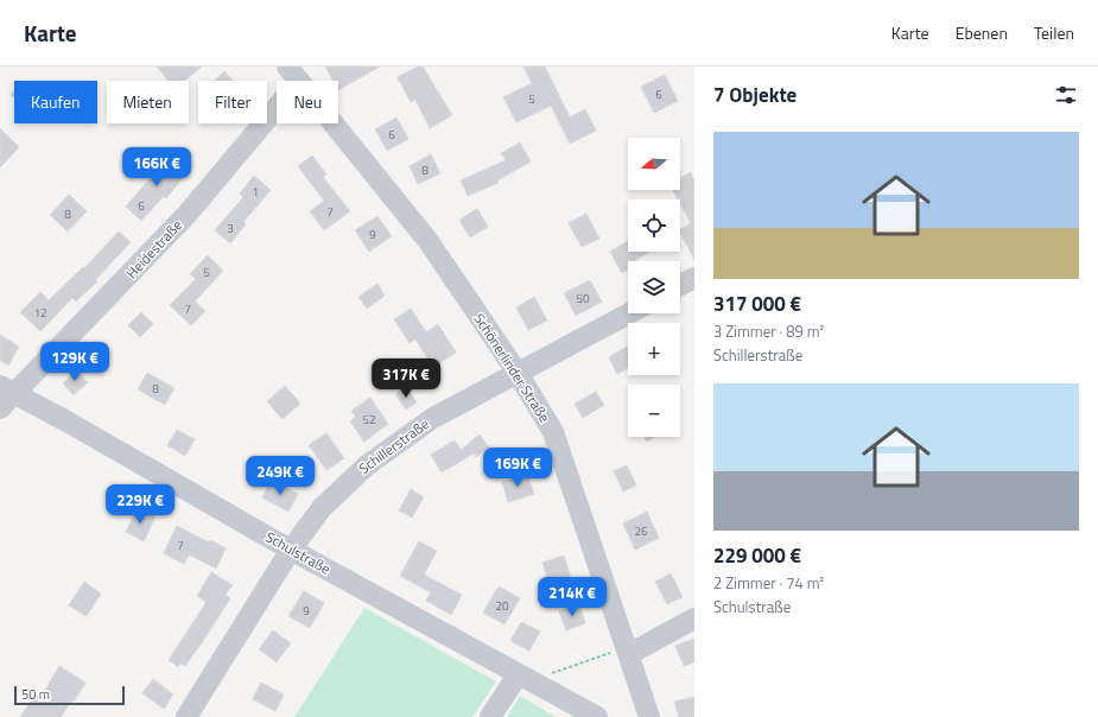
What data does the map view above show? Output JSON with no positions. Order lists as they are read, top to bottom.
{
  "streets": {
    "street": [
      "Heidestraße",
      "Schönerlinder Straße",
      "Schillerstraße",
      "Schulstraße"
    ]
  },
  "crossings": [
    ["Heidestraße", "Schönerlinder Straße"],
    ["Heidestraße", "Schulstraße"],
    ["Schönerlinder Straße", "Schillerstraße"],
    ["Schillerstraße", "Schulstraße"]
  ],
  "house_numbers": [
    "6",
    "5",
    "6",
    "8",
    "1",
    "6",
    "7",
    "8",
    "3",
    "9",
    "5",
    "50",
    "7",
    "12",
    "8",
    "52",
    "26",
    "7",
    "20",
    "9"
  ],
  "scale_bar": "50 m",
  "north": "left",
  "page": {
    "header": "Karte",
    "nav": ["Karte", "Ebenen", "Teilen"],
    "heading": "7 Objekte",
    "chip": [
      "Kaufen",
      "Mieten",
      "Filter",
      "Neu"
    ],
    "list": [
      {
        "name": "317 000 €",
        "note": "3 Zimmer · 89 m² · Schillerstraße"
      },
      {
        "name": "229 000 €",
        "note": "2 Zimmer · 74 m² · Schulstraße"
      }
    ],
    "map_buttons": ["+", "−"],
    "price": [
      "166K €",
      "129K €",
      "317K €",
      "169K €",
      "249K €",
      "229K €",
      "214K €"
    ],
    "scale": "50 m"
  }
}
